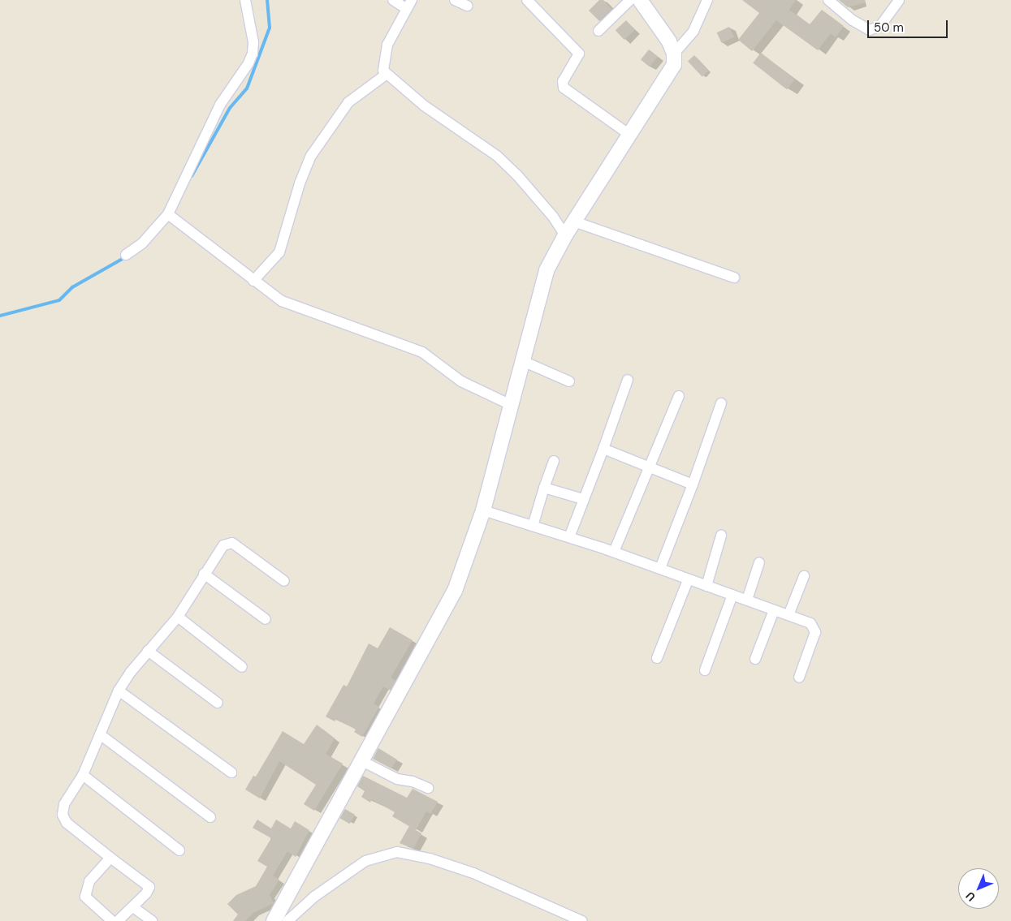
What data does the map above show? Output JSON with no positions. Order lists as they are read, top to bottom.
{
  "scale_bar": "50 m",
  "north": "bottom left"
}
